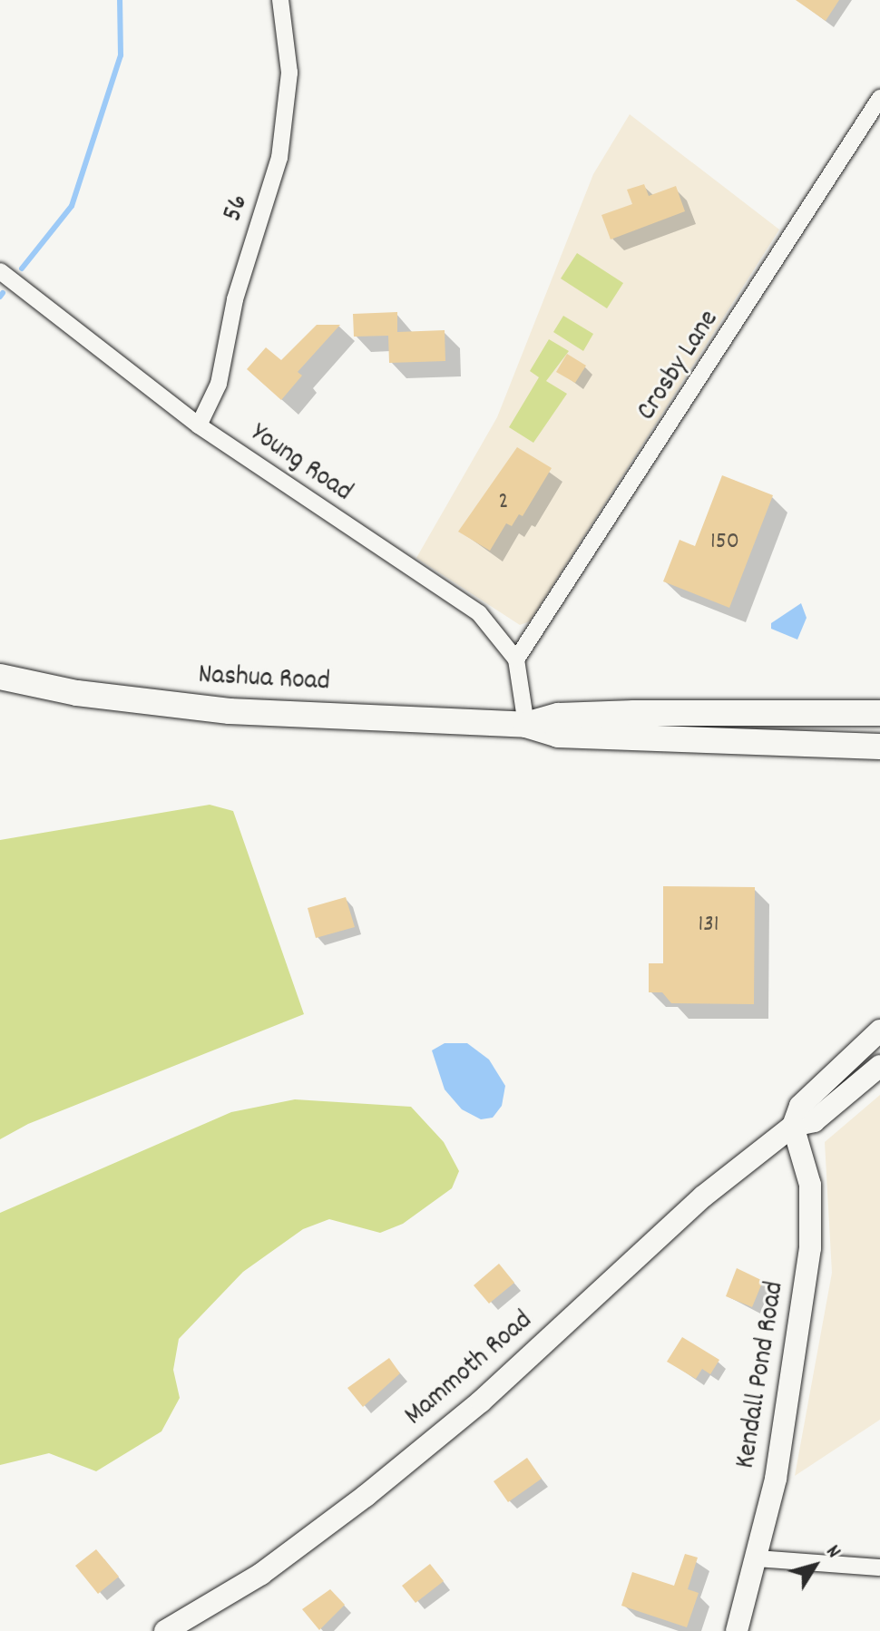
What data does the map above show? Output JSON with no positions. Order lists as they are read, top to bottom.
{
  "streets": {
    "main road": ["Nashua Road", "Mammoth Road", "Kendall Pond Road"],
    "street": ["56", "Crosby Lane", "Young Road"]
  },
  "crossings": [
    ["56", "Young Road"],
    ["Crosby Lane", "Young Road"],
    ["Mammoth Road", "Kendall Pond Road"]
  ],
  "house_numbers": ["2", "150", "131"],
  "north": "top right"
}
